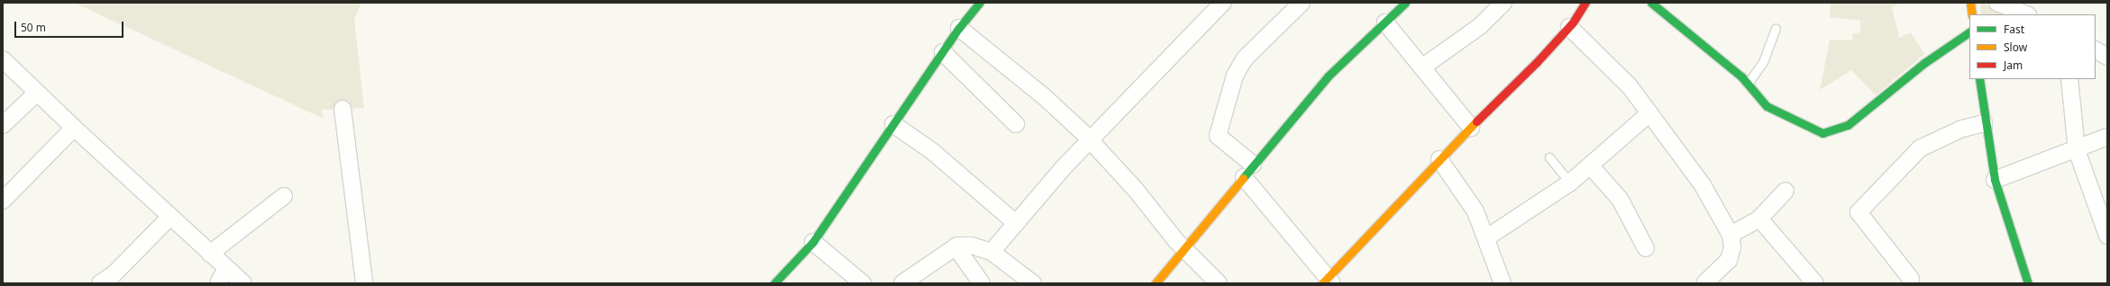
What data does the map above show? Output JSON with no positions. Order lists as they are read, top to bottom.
{
  "legend": ["Fast", "Slow", "Jam"],
  "scale_bar": "50 m"
}
